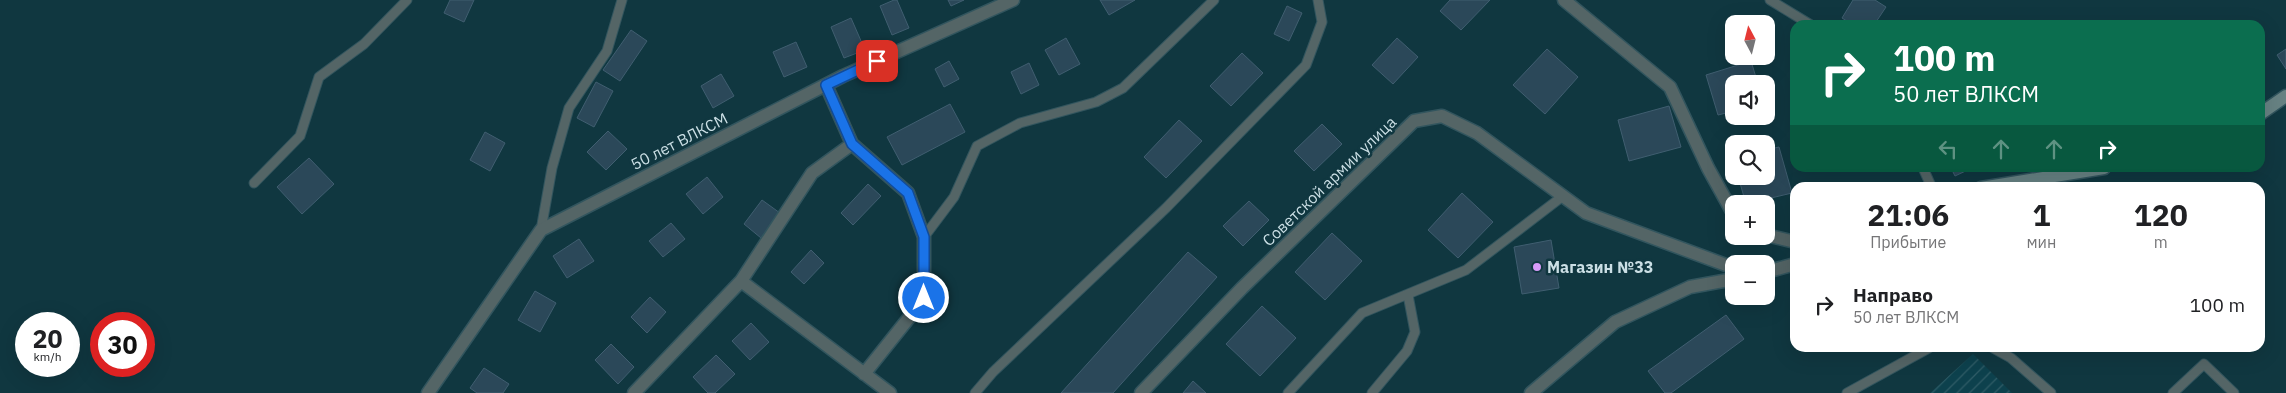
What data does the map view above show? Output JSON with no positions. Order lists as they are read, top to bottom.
{
  "streets": {
    "street": ["50 лет ВЛКСМ", "Советской армии улица"]
  },
  "places": ["Магазин №33"],
  "north": "top",
  "page": {
    "map_buttons": ["+", "−"],
    "turn": ["100 m", "50 лет ВЛКСМ"],
    "eta": [
      "21:06",
      "Прибытие",
      "1",
      "мин",
      "120",
      "m"
    ],
    "list": [
      {
        "name": "Направо",
        "note": "50 лет ВЛКСМ",
        "value": "100 m"
      }
    ],
    "speed": "20 km/h",
    "limit": "30"
  }
}
